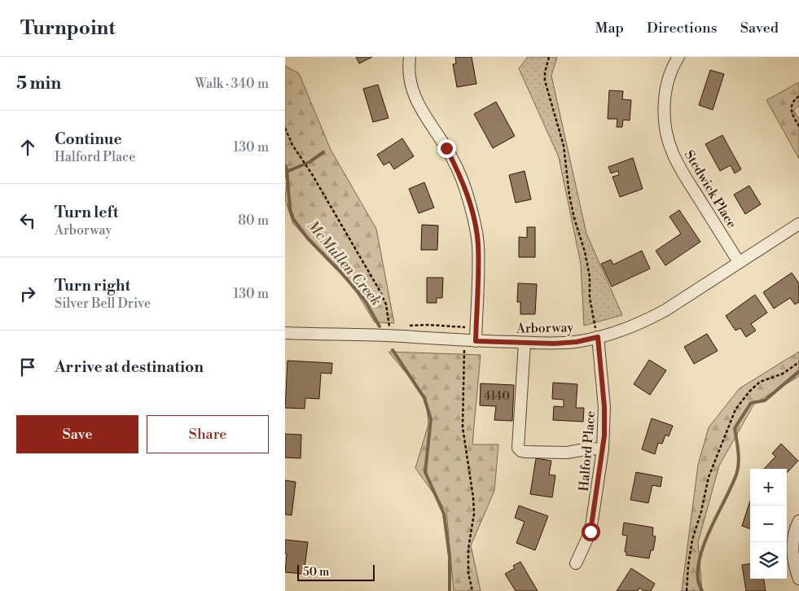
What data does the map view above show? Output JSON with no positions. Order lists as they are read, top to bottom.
{
  "streets": {
    "street": ["Stedwick Place", "Arborway", "Halford Place"]
  },
  "crossings": [
    ["Stedwick Place", "Arborway"],
    ["Arborway", "Halford Place"]
  ],
  "water": ["McMullen Creek"],
  "house_numbers": ["4140"],
  "scale_bar": "50 m",
  "page": {
    "header": "Turnpoint",
    "nav": ["Map", "Directions", "Saved"],
    "heading": ["5 min", "Walk · 340 m"],
    "list": [
      ["Continue", "Halford Place", "130 m"],
      ["Turn left", "Arborway", "80 m"],
      ["Turn right", "Silver Bell Drive", "130 m"],
      "Arrive at destination"
    ],
    "buttons": ["Save", "Share"],
    "map_buttons": ["+", "−"],
    "scale": "50 m"
  }
}
